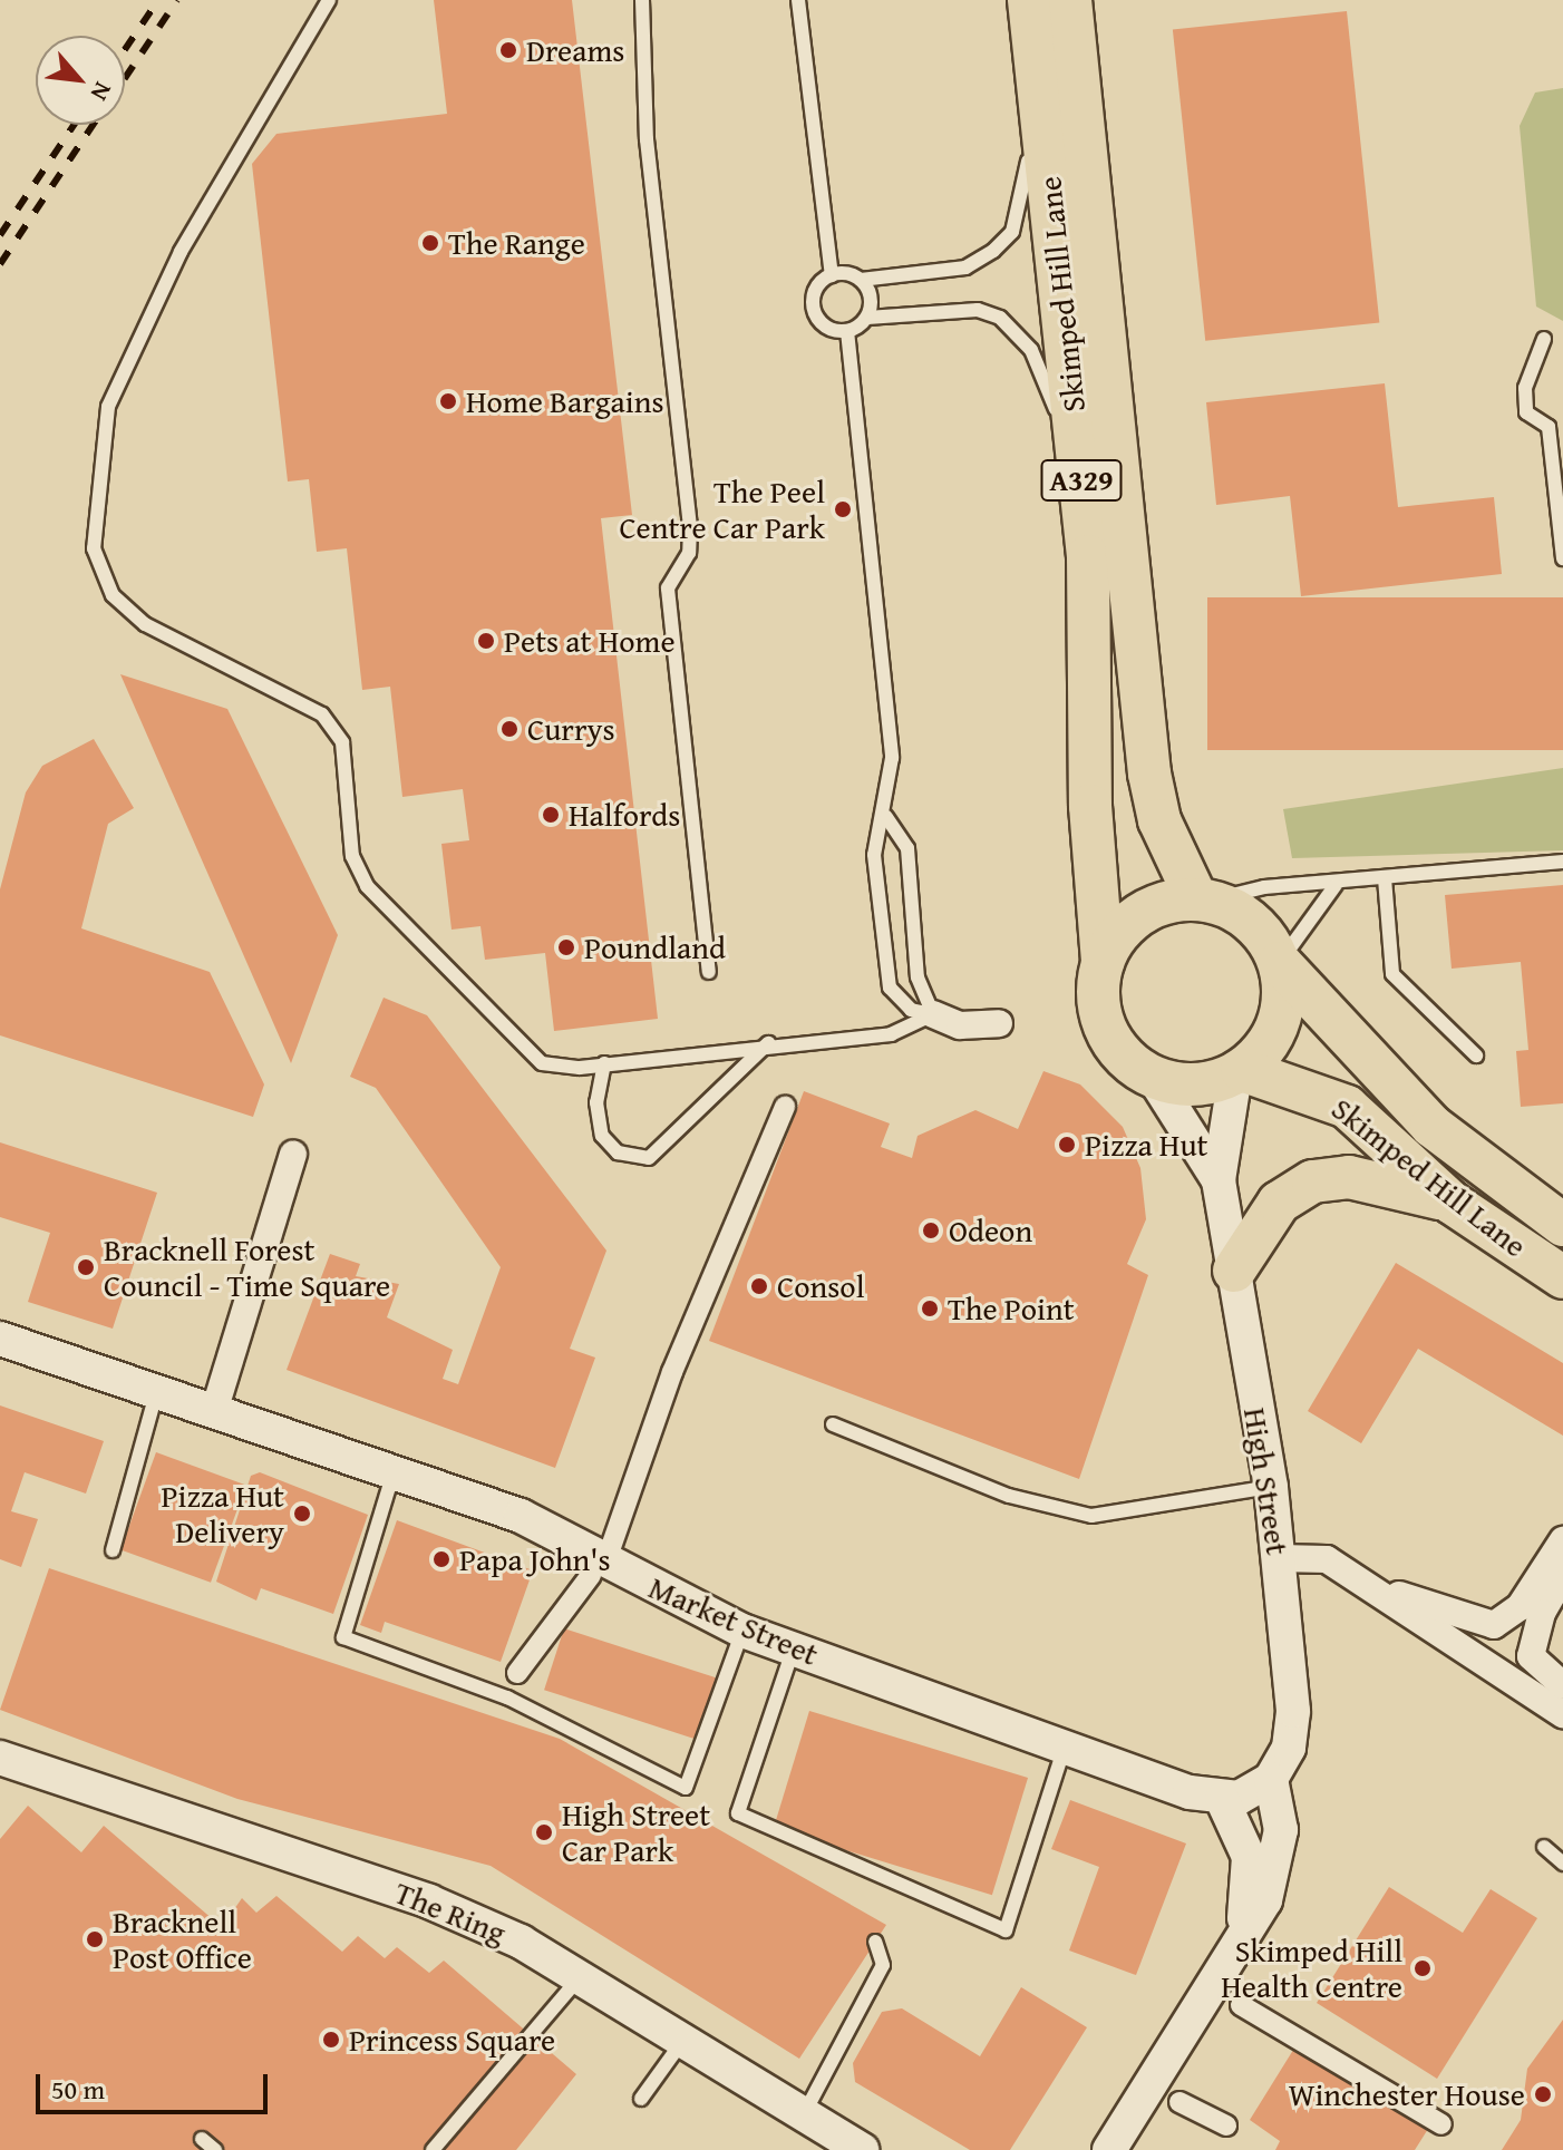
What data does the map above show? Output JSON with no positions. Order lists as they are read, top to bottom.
{
  "streets": {
    "main road": ["Skimped Hill Lane", "A329"],
    "street": ["High Street", "Market Street", "The Ring"]
  },
  "crossings": [
    ["Skimped Hill Lane", "High Street"]
  ],
  "places": [
    "Dreams",
    "The Range",
    "Home Bargains",
    "The Peel Centre Car Park",
    "Pets at Home",
    "Currys",
    "Halfords",
    "Poundland",
    "Pizza Hut",
    "Odeon",
    "Bracknell Forest Council - Time Square",
    "Consol",
    "The Point",
    "Pizza Hut Delivery",
    "Papa John's",
    "High Street Car Park",
    "Bracknell Post Office",
    "Skimped Hill Health Centre",
    "Princess Square",
    "Winchester House"
  ],
  "scale_bar": "50 m",
  "north": "bottom right"
}
